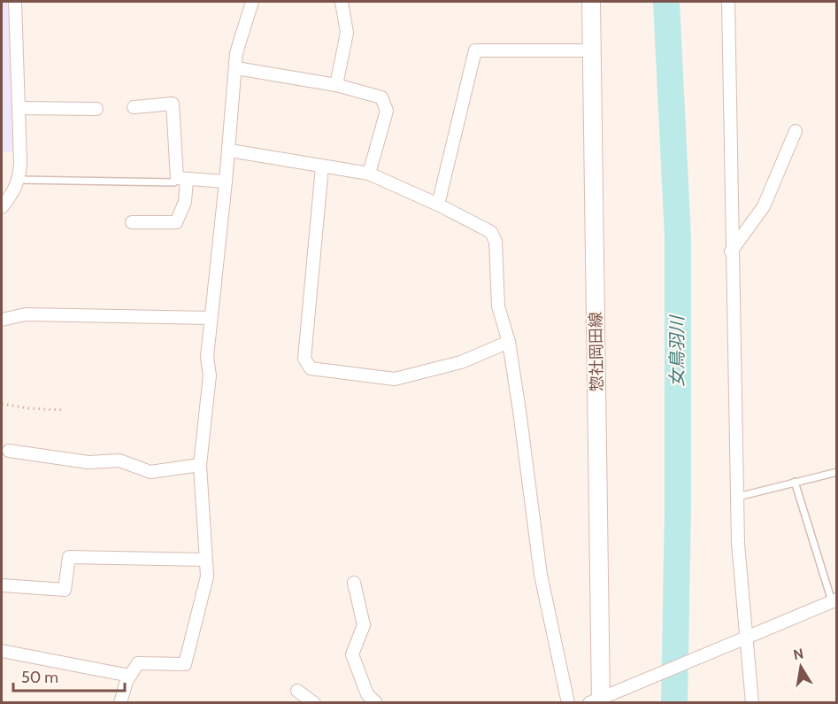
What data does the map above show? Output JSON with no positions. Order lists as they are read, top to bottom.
{
  "streets": {
    "main road": ["惣社岡田線"]
  },
  "water": ["女鳥羽川"],
  "scale_bar": "50 m",
  "north": "top"
}
